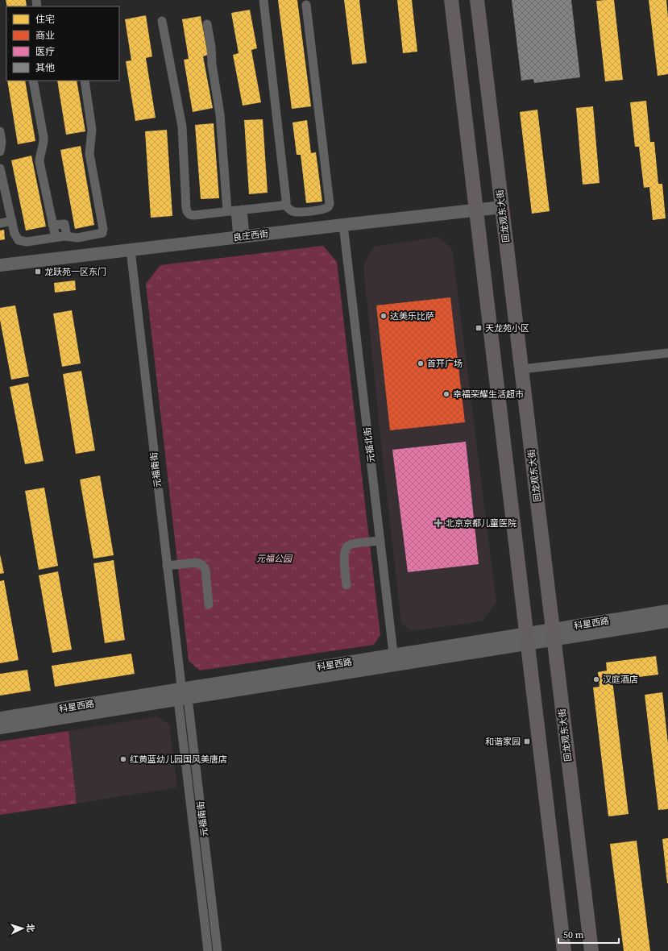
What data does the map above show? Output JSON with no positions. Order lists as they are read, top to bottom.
{
  "streets": {
    "main road": ["回龙观东大街"],
    "street": [
      "良庄西街",
      "元福北街",
      "元福南街",
      "科星西路"
    ]
  },
  "crossings": [
    ["回龙观东大街", "良庄西街"],
    ["回龙观东大街", "科星西路"],
    ["良庄西街", "元福北街"],
    ["良庄西街", "元福南街"],
    ["元福北街", "科星西路"],
    ["元福南街", "科星西路"]
  ],
  "parks": ["元福公园"],
  "places": {
    "transit": ["龙跃苑一区东门", "天龙苑小区", "和谐家园"],
    "other": [
      "达美乐比萨",
      "首开广场",
      "幸福荣耀生活超市",
      "汉庭酒店",
      "红黄蓝幼儿园国风美唐店"
    ],
    "health": ["北京京都儿童医院"]
  },
  "legend": [
    "住宅",
    "商业",
    "医疗",
    "其他"
  ],
  "scale_bar": "50 m",
  "north": "right"
}
